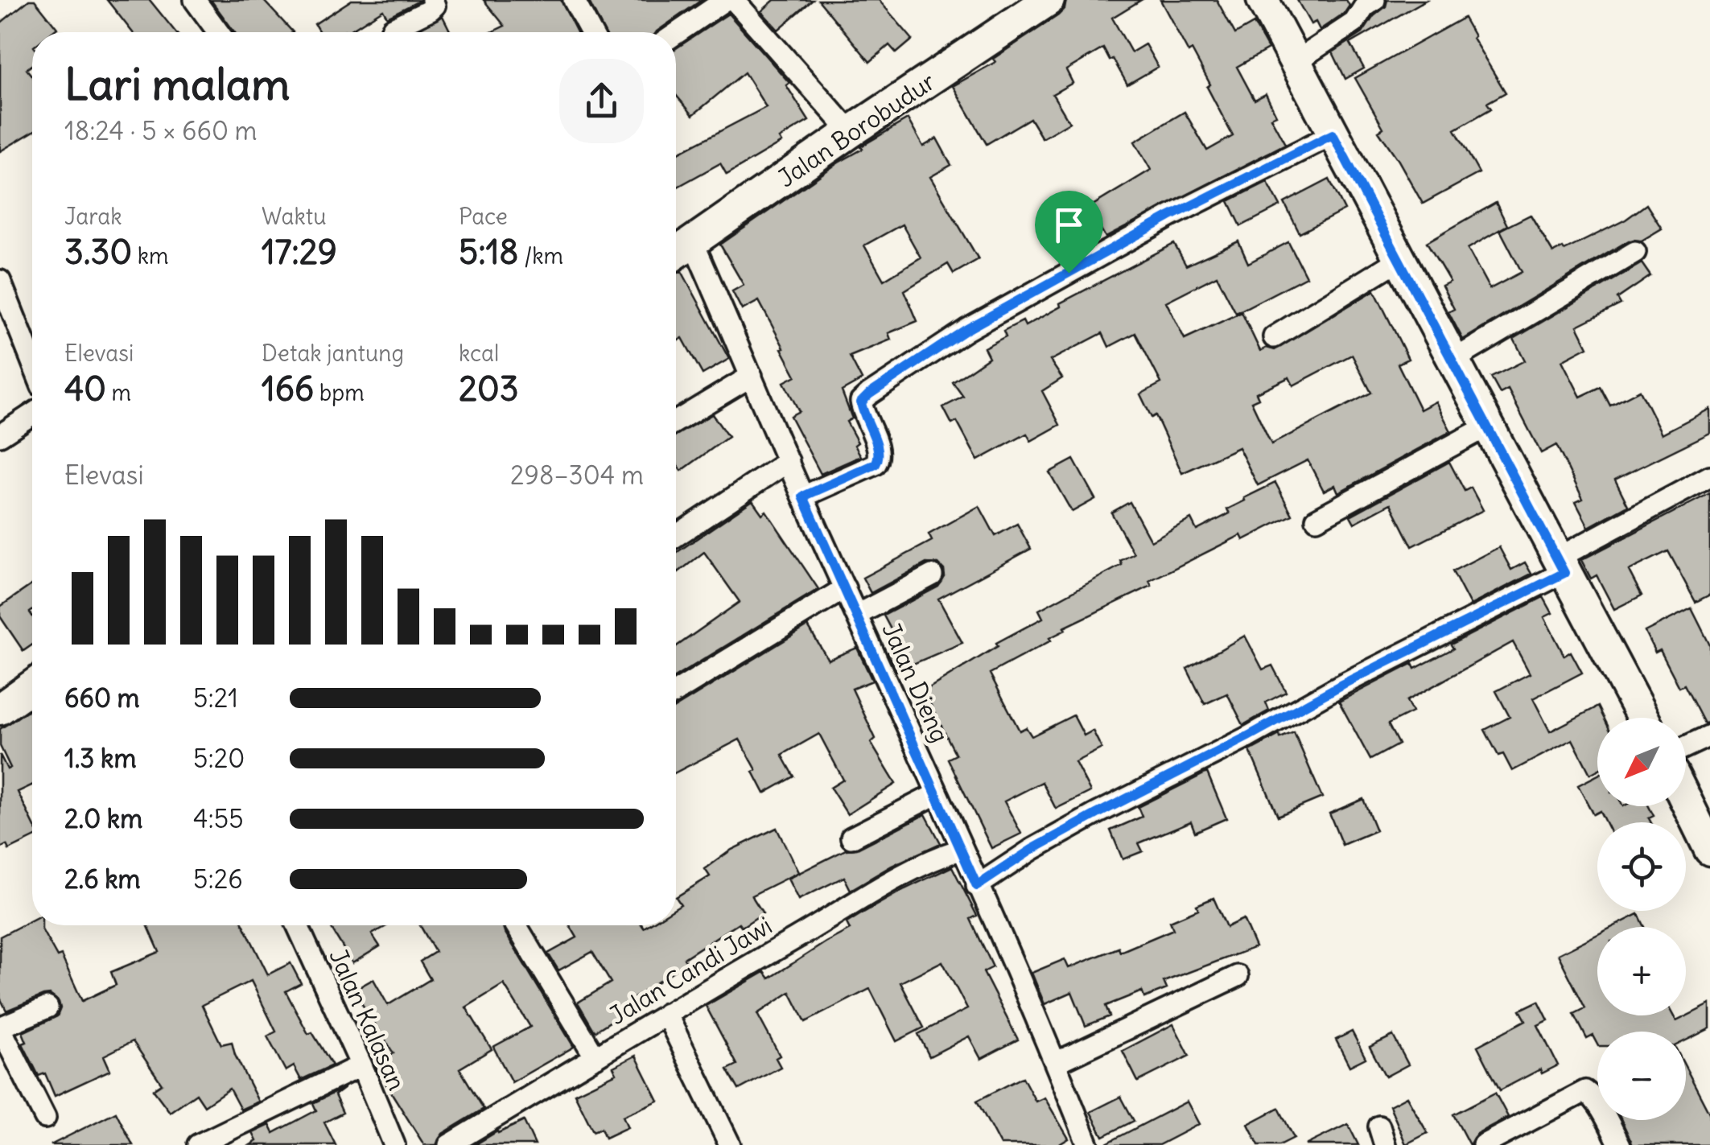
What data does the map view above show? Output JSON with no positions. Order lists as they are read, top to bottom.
{
  "streets": {
    "street": [
      "Jalan Borobudur",
      "Jalan Dieng",
      "Jalan Candi Jawi",
      "Jalan Kalasan"
    ]
  },
  "crossings": [
    ["Jalan Borobudur", "Jalan Dieng"],
    ["Jalan Dieng", "Jalan Candi Jawi"]
  ],
  "north": "bottom left",
  "page": {
    "heading": ["Lari malam", "18:24 · 5 × 660 m"],
    "stats": [
      ["Jarak", "3.30 km"],
      ["Waktu", "17:29"],
      ["Pace", "5:18 /km"],
      ["Elevasi", "40 m"],
      ["Detak jantung", "166 bpm"],
      ["kcal", "203"]
    ],
    "chart": ["Elevasi", "298–304 m"],
    "list": [
      {
        "name": "660 m",
        "note": "5:21"
      },
      {
        "name": "1.3 km",
        "note": "5:20"
      },
      {
        "name": "2.0 km",
        "note": "4:55"
      },
      {
        "name": "2.6 km",
        "note": "5:26"
      }
    ],
    "map_buttons": ["+", "−"]
  }
}
